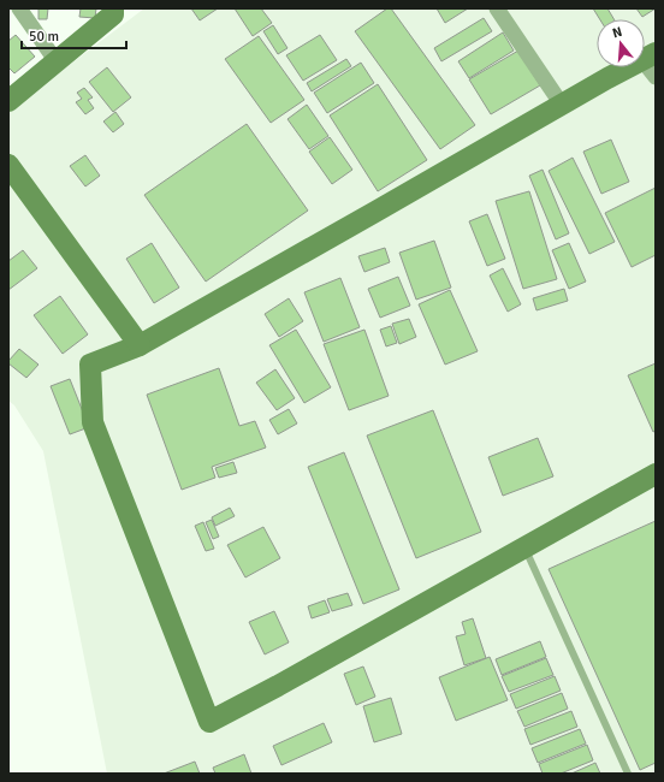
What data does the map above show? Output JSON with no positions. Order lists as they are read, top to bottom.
{
  "scale_bar": "50 m",
  "north": "top"
}
